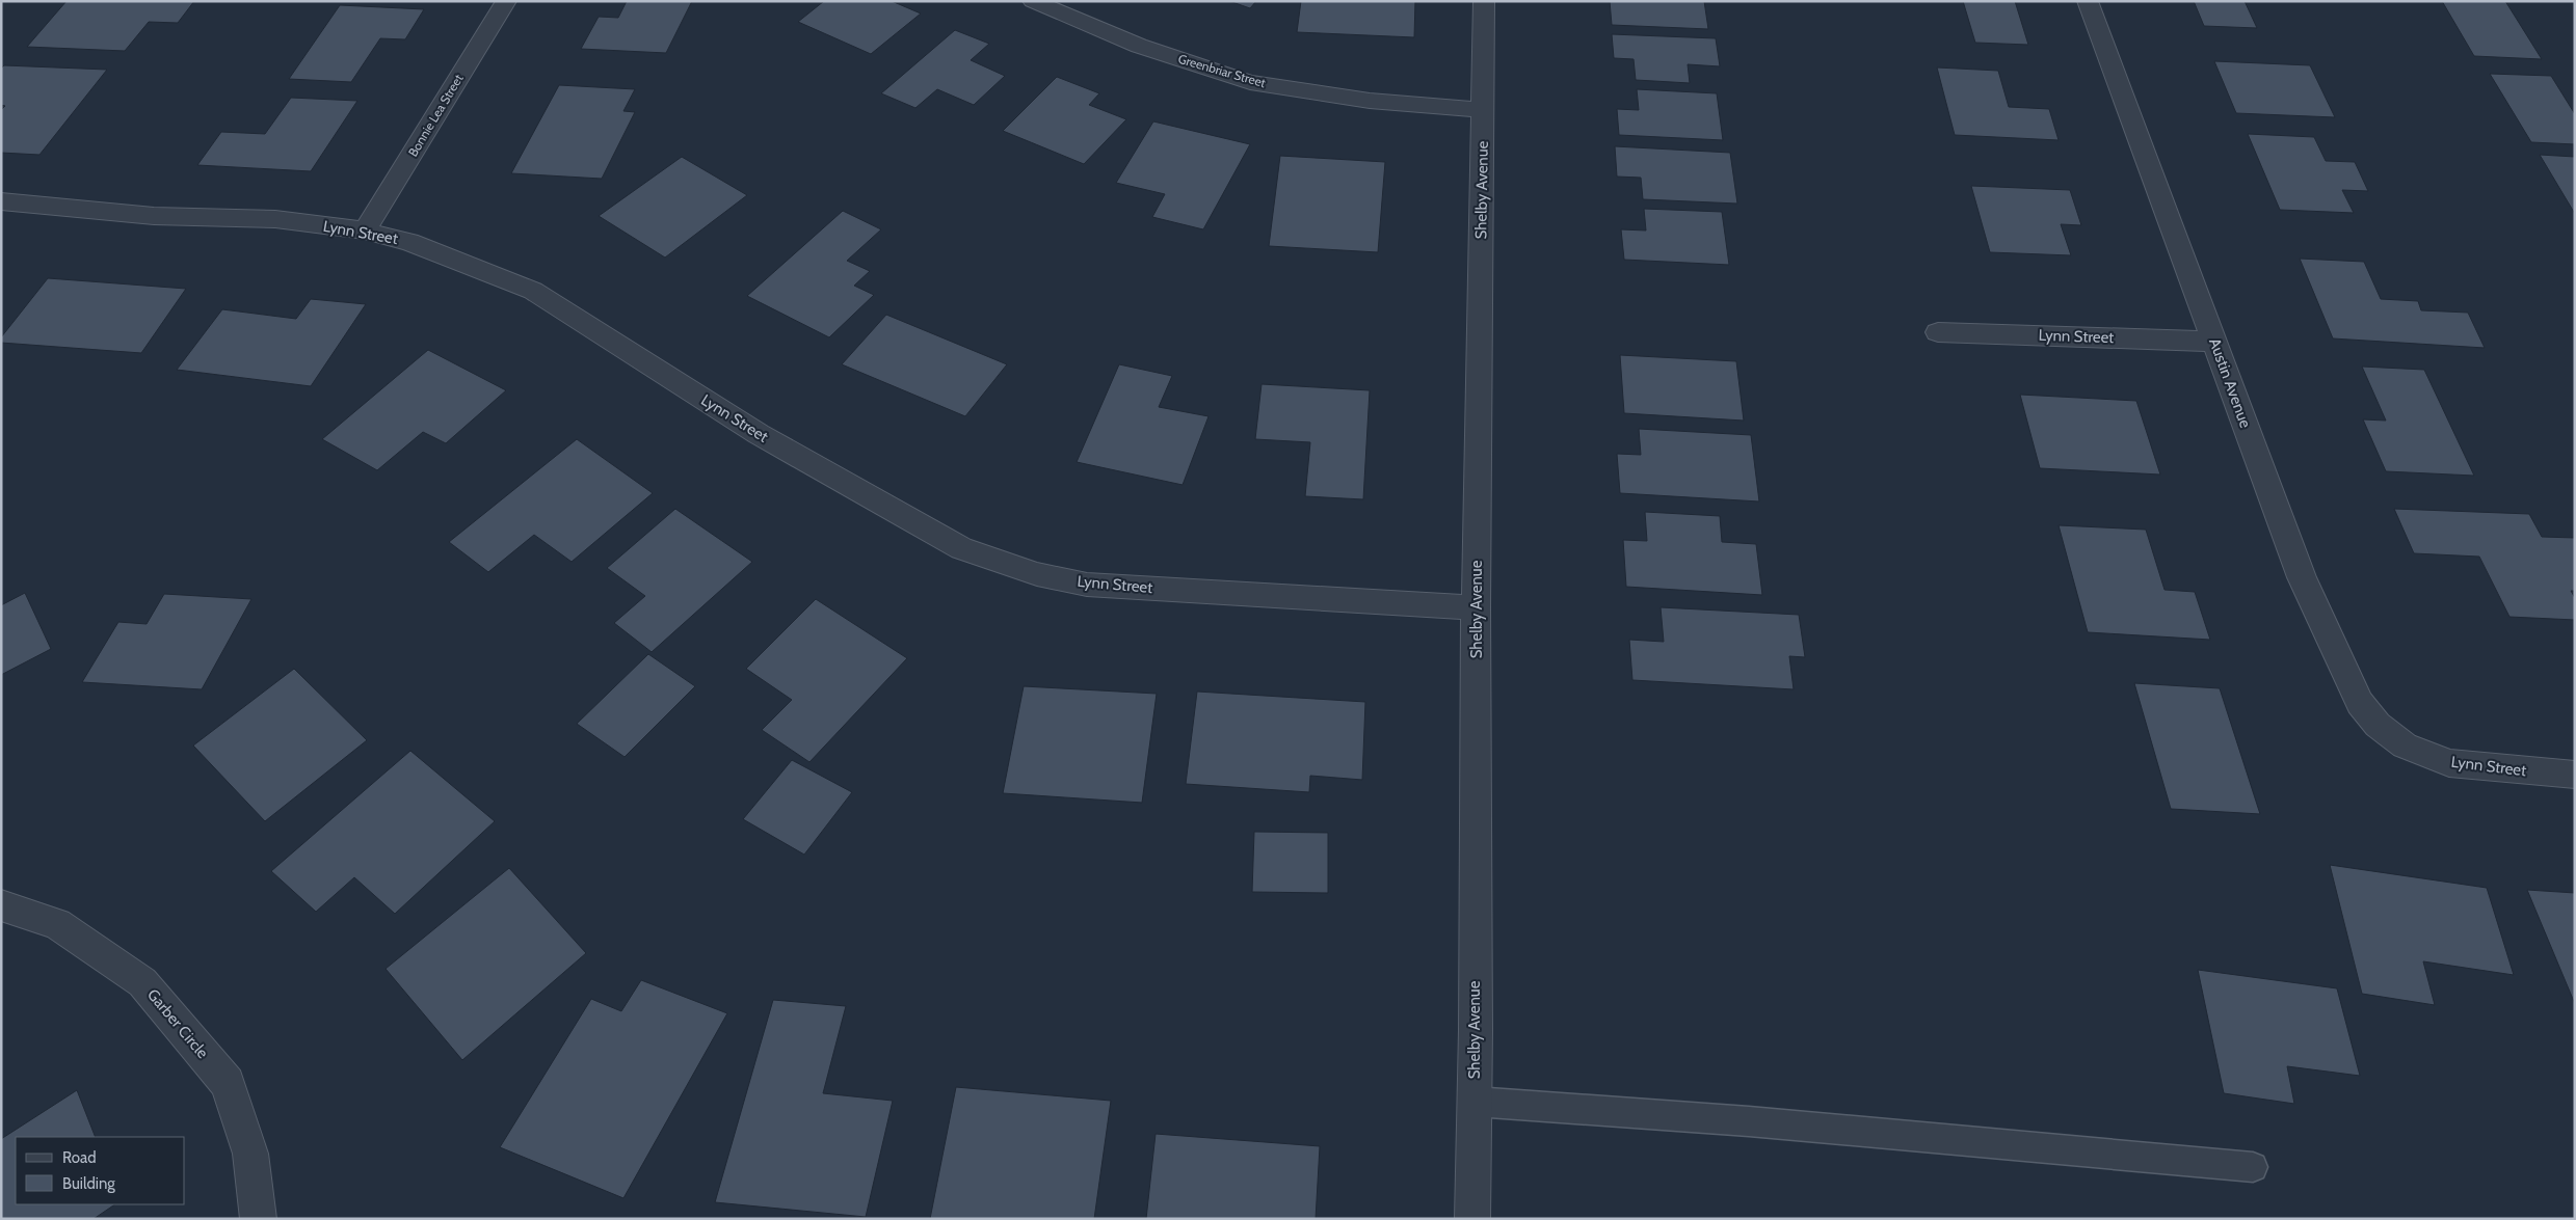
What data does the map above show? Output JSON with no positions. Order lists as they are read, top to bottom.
{
  "streets": {
    "street": [
      "Greenbriar Street",
      "Bonnie Lea Street",
      "Shelby Avenue",
      "Lynn Street",
      "Austin Avenue",
      "Garber Circle"
    ]
  },
  "crossings": [
    ["Greenbriar Street", "Shelby Avenue"],
    ["Bonnie Lea Street", "Lynn Street"],
    ["Shelby Avenue", "Lynn Street"],
    ["Lynn Street", "Austin Avenue"]
  ],
  "legend": ["Road", "Building"]
}
